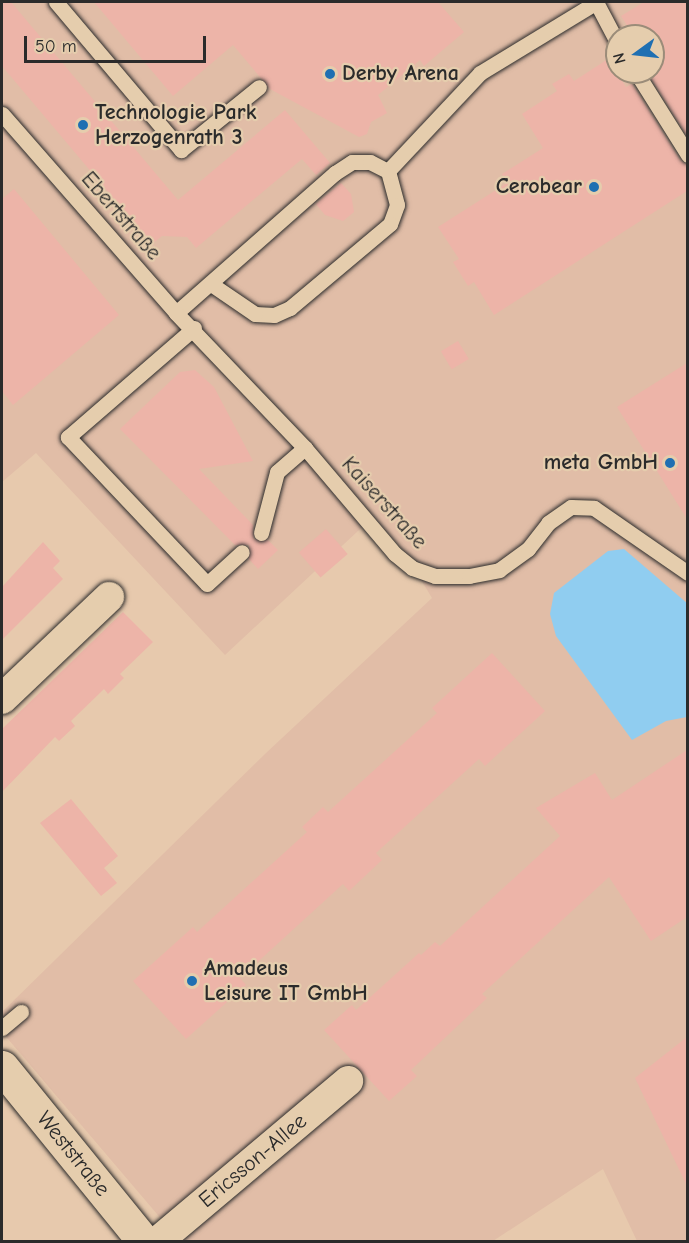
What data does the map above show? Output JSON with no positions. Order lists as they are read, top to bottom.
{
  "streets": {
    "main road": ["Weststraße"],
    "street": ["Ericsson-Allee"],
    "lane": ["Ebertstraße", "Kaiserstraße"]
  },
  "crossings": [
    ["Ebertstraße", "Kaiserstraße"]
  ],
  "places": [
    "Derby Arena",
    "Technologie Park Herzogenrath 3",
    "Cerobear",
    "meta GmbH",
    "Amadeus Leisure IT GmbH"
  ],
  "scale_bar": "50 m",
  "north": "left"
}
